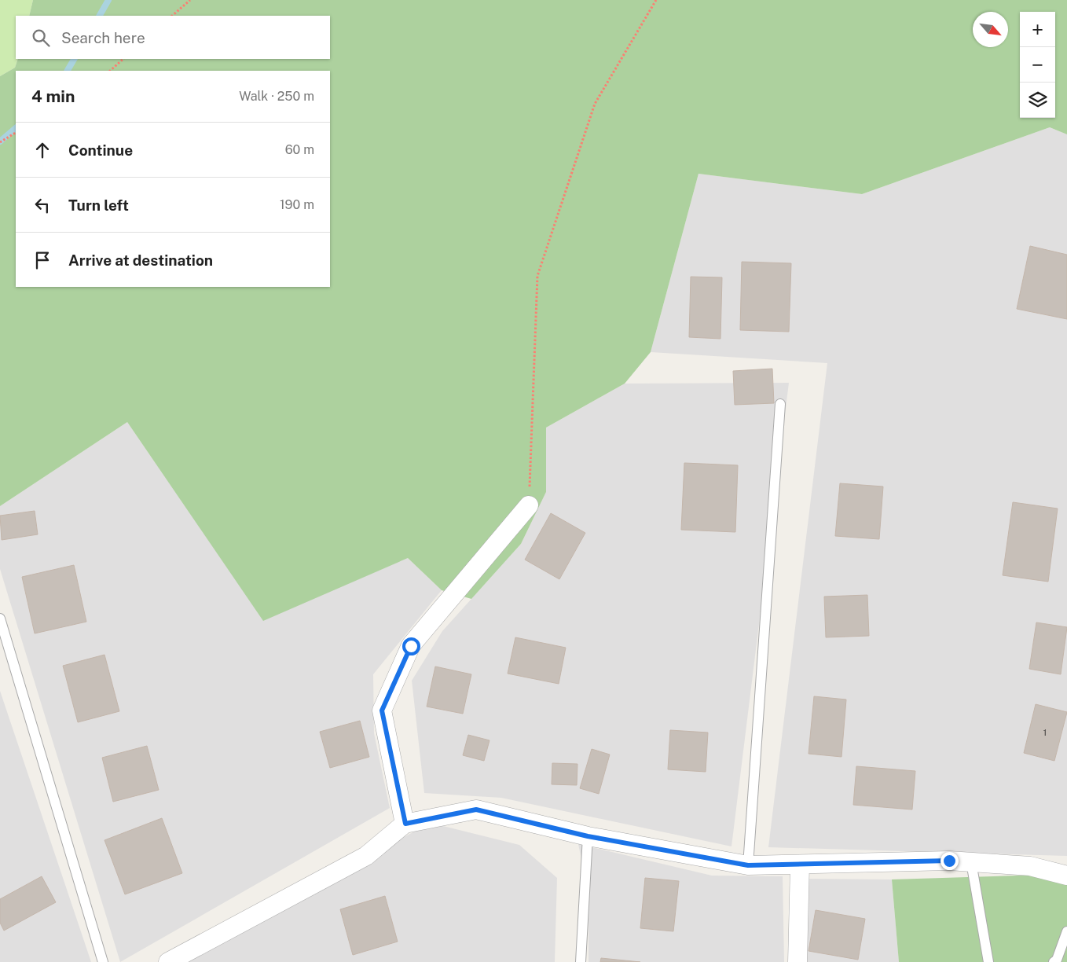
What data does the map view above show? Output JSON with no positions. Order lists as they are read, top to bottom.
{
  "house_numbers": ["1"],
  "north": "bottom right",
  "page": {
    "map_buttons": ["+", "−"],
    "search": "Search here",
    "heading": ["4 min", "Walk · 250 m"],
    "list": [
      ["Continue", "60 m"],
      ["Turn left", "190 m"],
      "Arrive at destination"
    ]
  }
}
